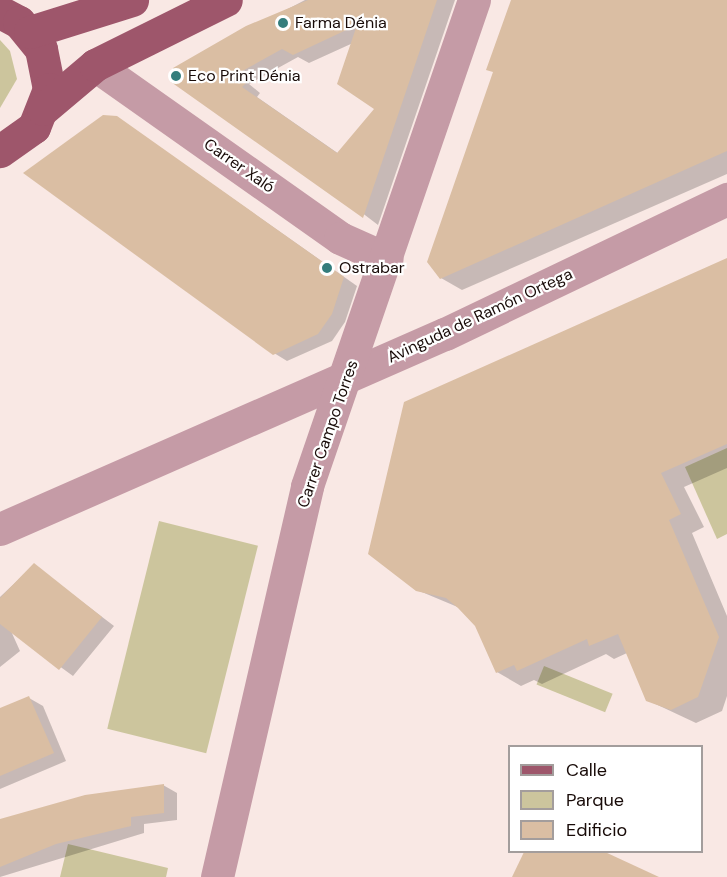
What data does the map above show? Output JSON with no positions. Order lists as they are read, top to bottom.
{
  "streets": {
    "street": ["Carrer Xaló", "Avinguda de Ramón Ortega", "Carrer Campo Torres"]
  },
  "crossings": [
    ["Carrer Xaló", "Carrer Campo Torres"],
    ["Avinguda de Ramón Ortega", "Carrer Campo Torres"]
  ],
  "places": ["Farma Dénia", "Eco Print Dénia", "Ostrabar"],
  "legend": ["Calle", "Parque", "Edificio"]
}
